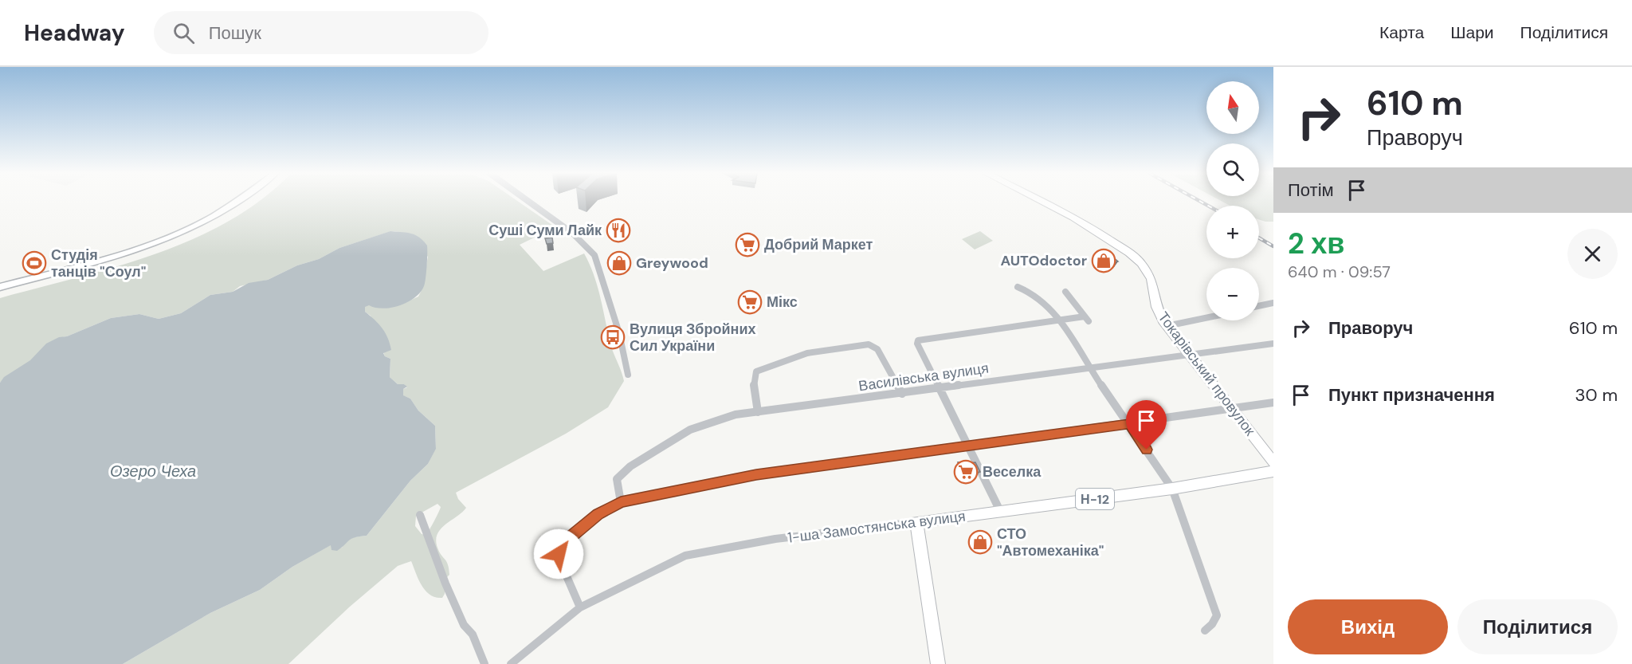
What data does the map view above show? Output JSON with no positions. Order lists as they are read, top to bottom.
{
  "streets": {
    "main road": ["Токарівський провулок", "Н-12", "1-ша Замостянська вулиця"],
    "street": ["Василівська вулиця"]
  },
  "crossings": [
    ["Токарівський провулок", "Василівська вулиця"]
  ],
  "water": ["Озеро Чеха"],
  "places": {
    "restaurant": ["Суші Суми Лайк"],
    "supermarket": ["Добрий Маркет", "Мікс", "Веселка"],
    "shop": ["AUTOdoctor", "Greywood", "СТО \"Автомеханіка\""],
    "sports": ["Студія танців \"Соул\""],
    "bus stop": ["Вулиця Збройних Сил України"]
  },
  "north": "top",
  "page": {
    "header": "Headway",
    "search": "Пошук",
    "nav": ["Карта", "Шари", "Поділитися"],
    "turn": ["610 m", "Праворуч"],
    "map_buttons": ["+", "−"],
    "then": "Потім",
    "heading": ["2 хв", "640 m · 09:57"],
    "list": [
      {
        "name": "Праворуч",
        "value": "610 m"
      },
      {
        "name": "Пункт призначення",
        "value": "30 m"
      }
    ],
    "buttons": ["Вихід", "Поділитися"]
  }
}
